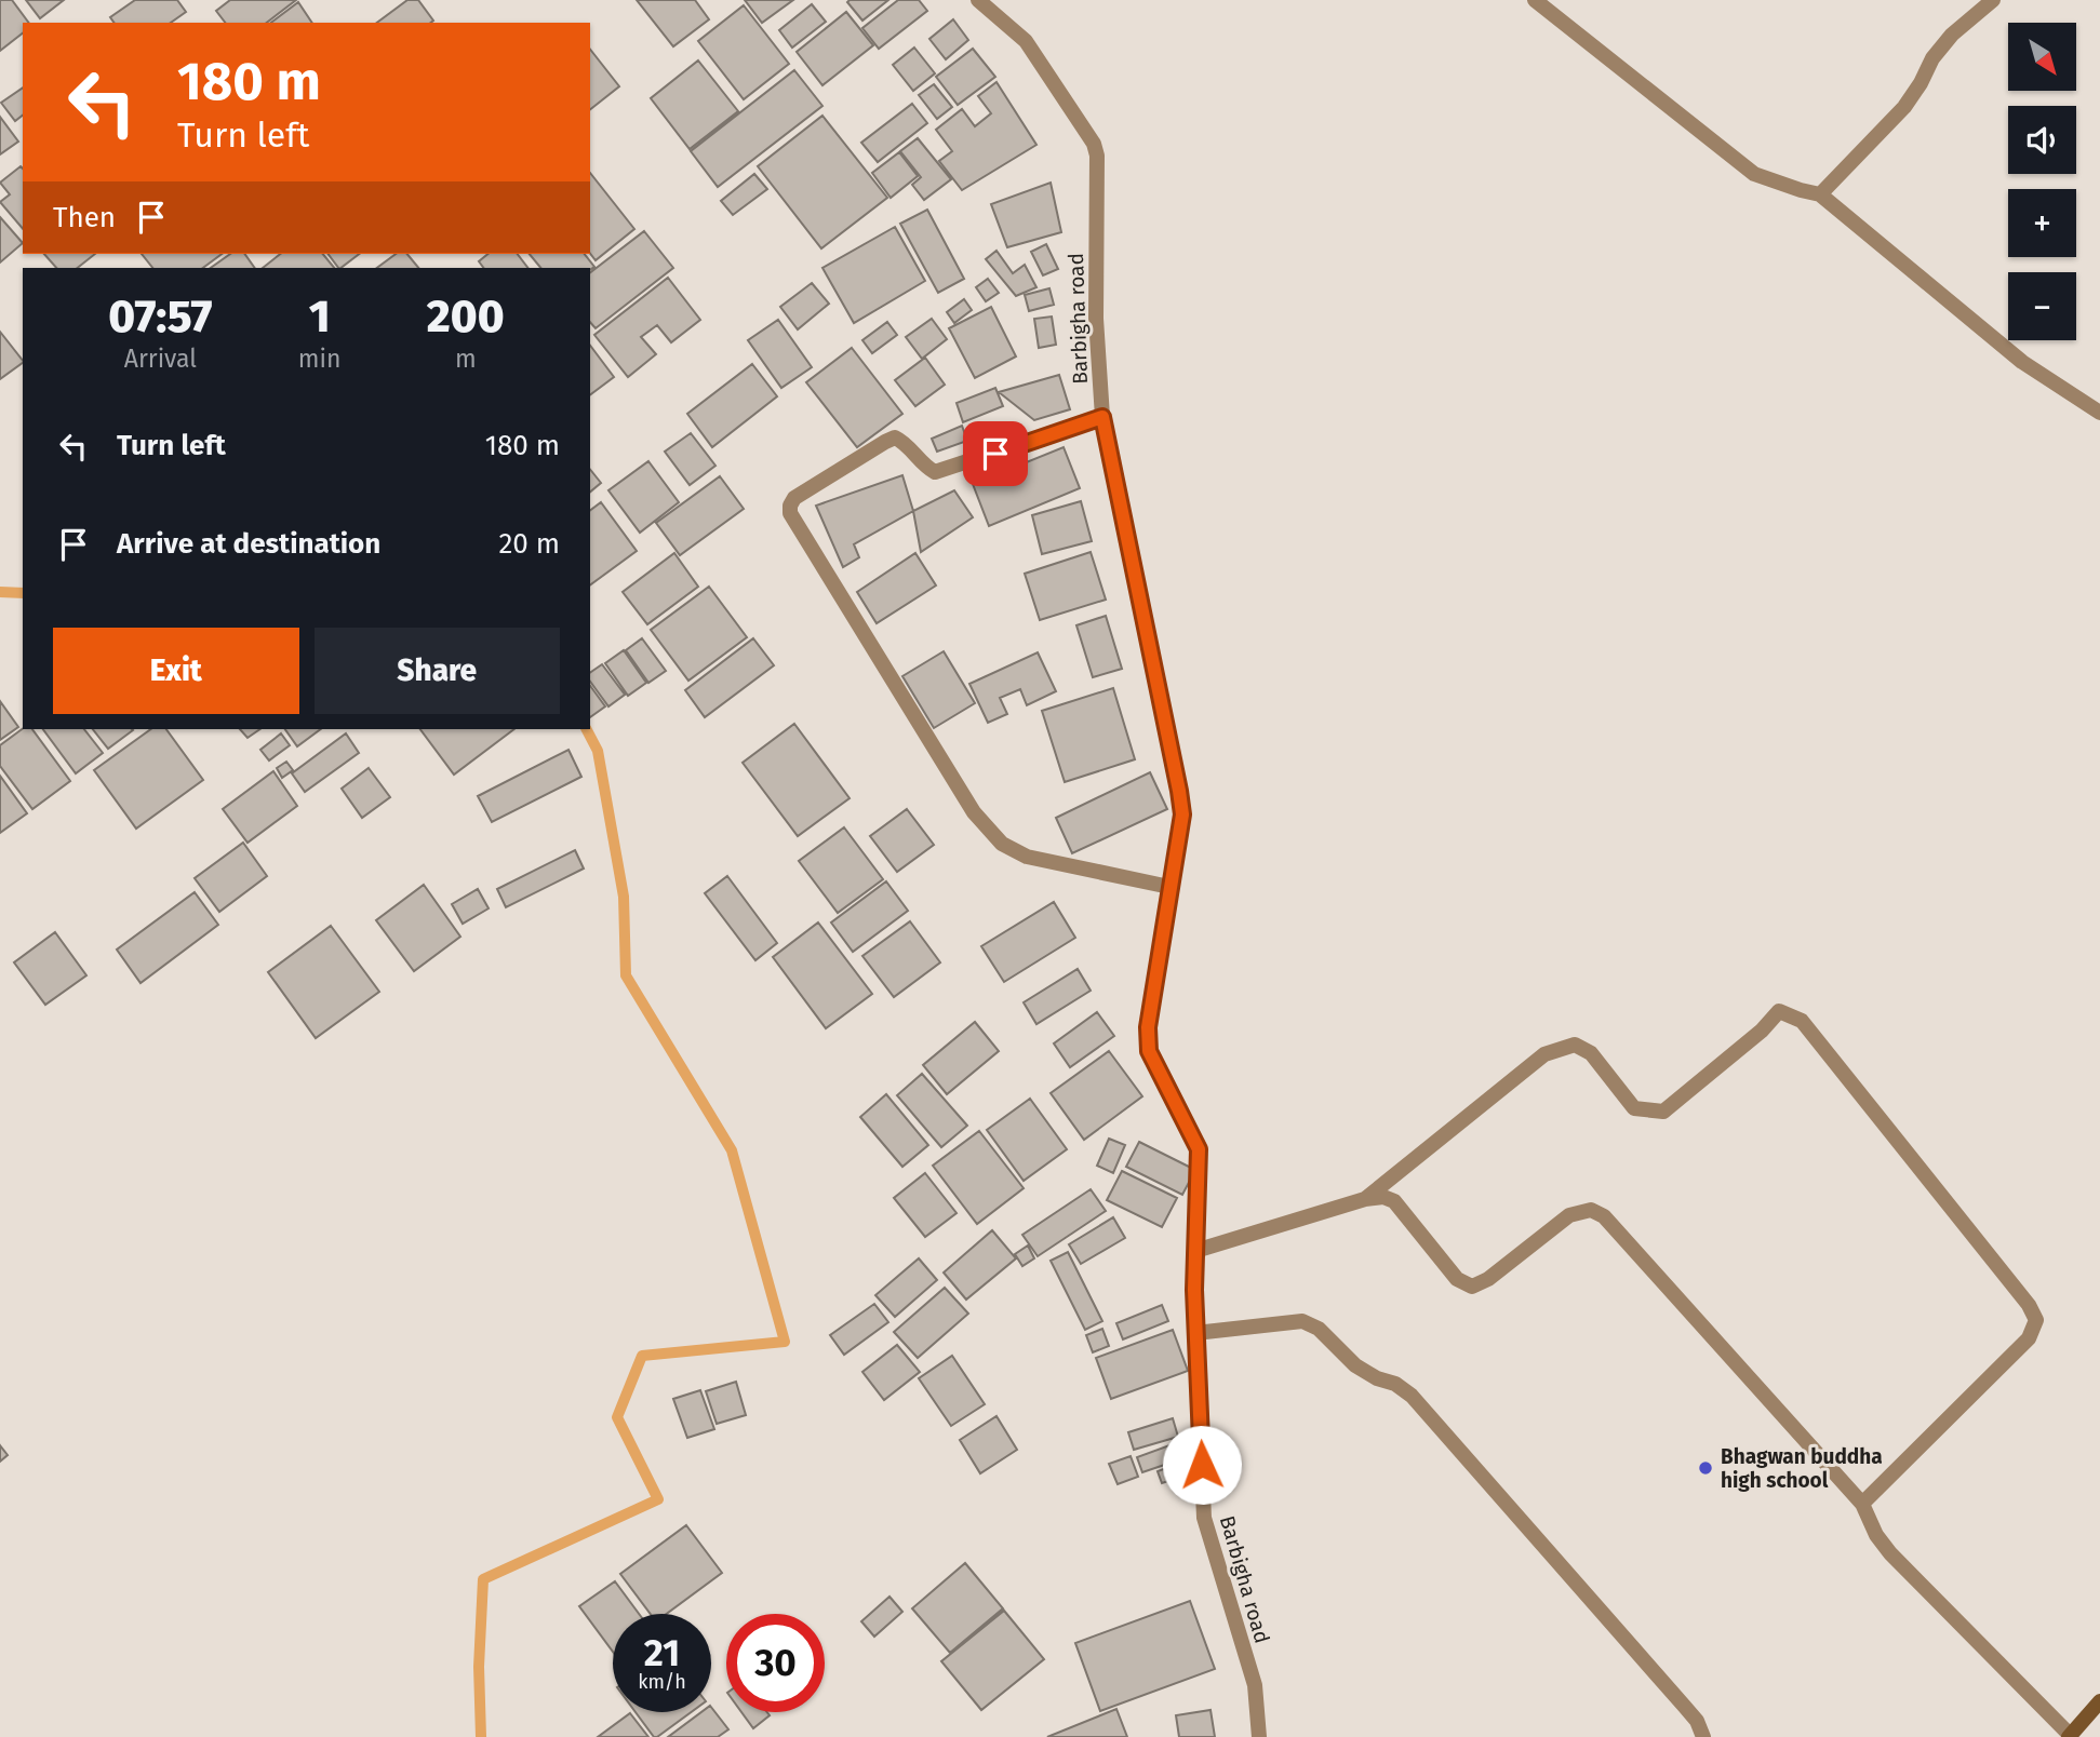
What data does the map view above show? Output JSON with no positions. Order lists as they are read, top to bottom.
{
  "streets": {
    "street": ["Barbigha road"]
  },
  "places": ["Bhagwan buddha high school"],
  "north": "bottom right",
  "page": {
    "map_buttons": ["+", "−"],
    "turn": ["180 m", "Turn left"],
    "then": "Then",
    "eta": [
      "07:57",
      "Arrival",
      "1",
      "min",
      "200",
      "m"
    ],
    "list": [
      {
        "name": "Turn left",
        "value": "180 m"
      },
      {
        "name": "Arrive at destination",
        "value": "20 m"
      }
    ],
    "buttons": ["Exit", "Share"],
    "speed": "21 km/h",
    "limit": "30"
  }
}
